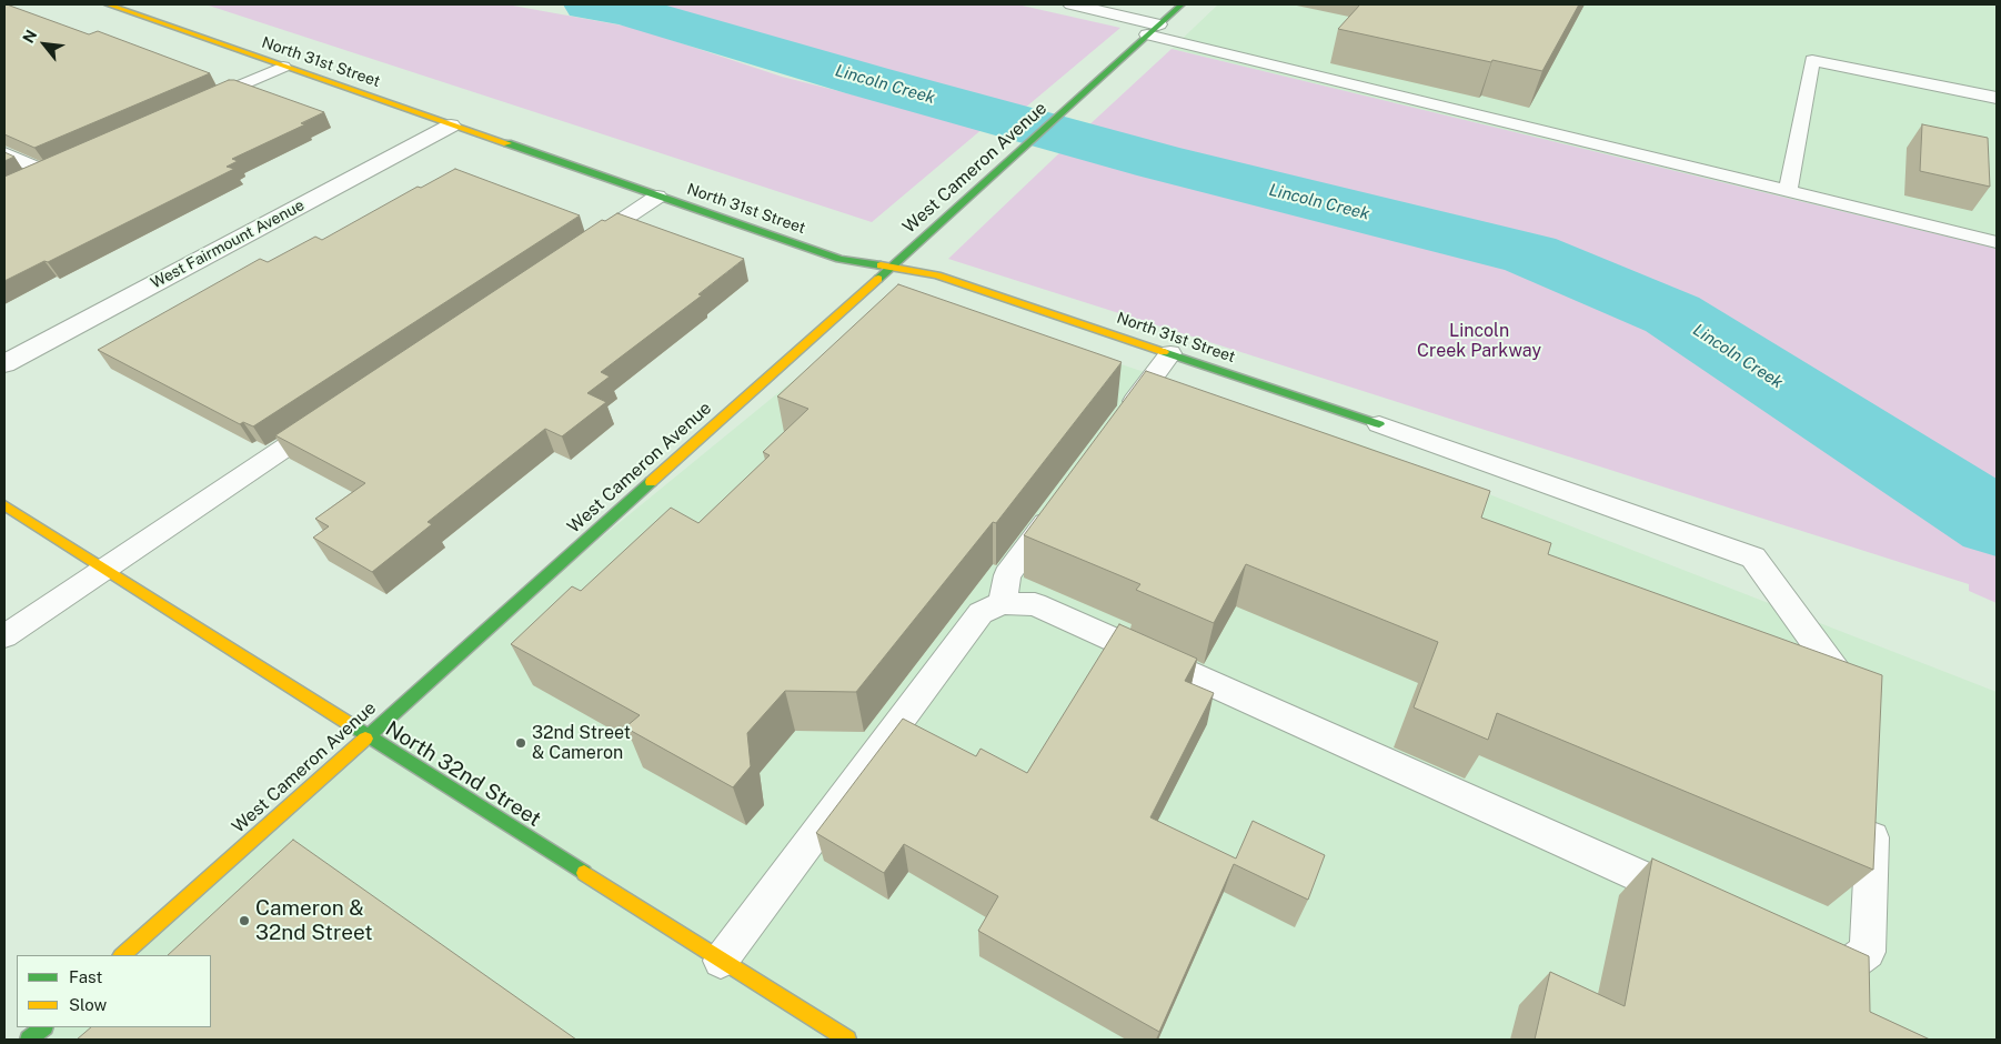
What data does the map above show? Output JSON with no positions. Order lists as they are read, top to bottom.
{
  "streets": {
    "street": [
      "North 31st Street",
      "West Cameron Avenue",
      "West Fairmount Avenue",
      "North 32nd Street"
    ]
  },
  "crossings": [
    ["North 31st Street", "West Cameron Avenue"],
    ["North 31st Street", "West Fairmount Avenue"],
    ["West Cameron Avenue", "North 32nd Street"]
  ],
  "water": ["Lincoln Creek"],
  "parks": ["Lincoln Creek Parkway"],
  "places": ["32nd Street & Cameron", "Cameron & 32nd Street"],
  "legend": ["Fast", "Slow"],
  "north": "top left"
}
